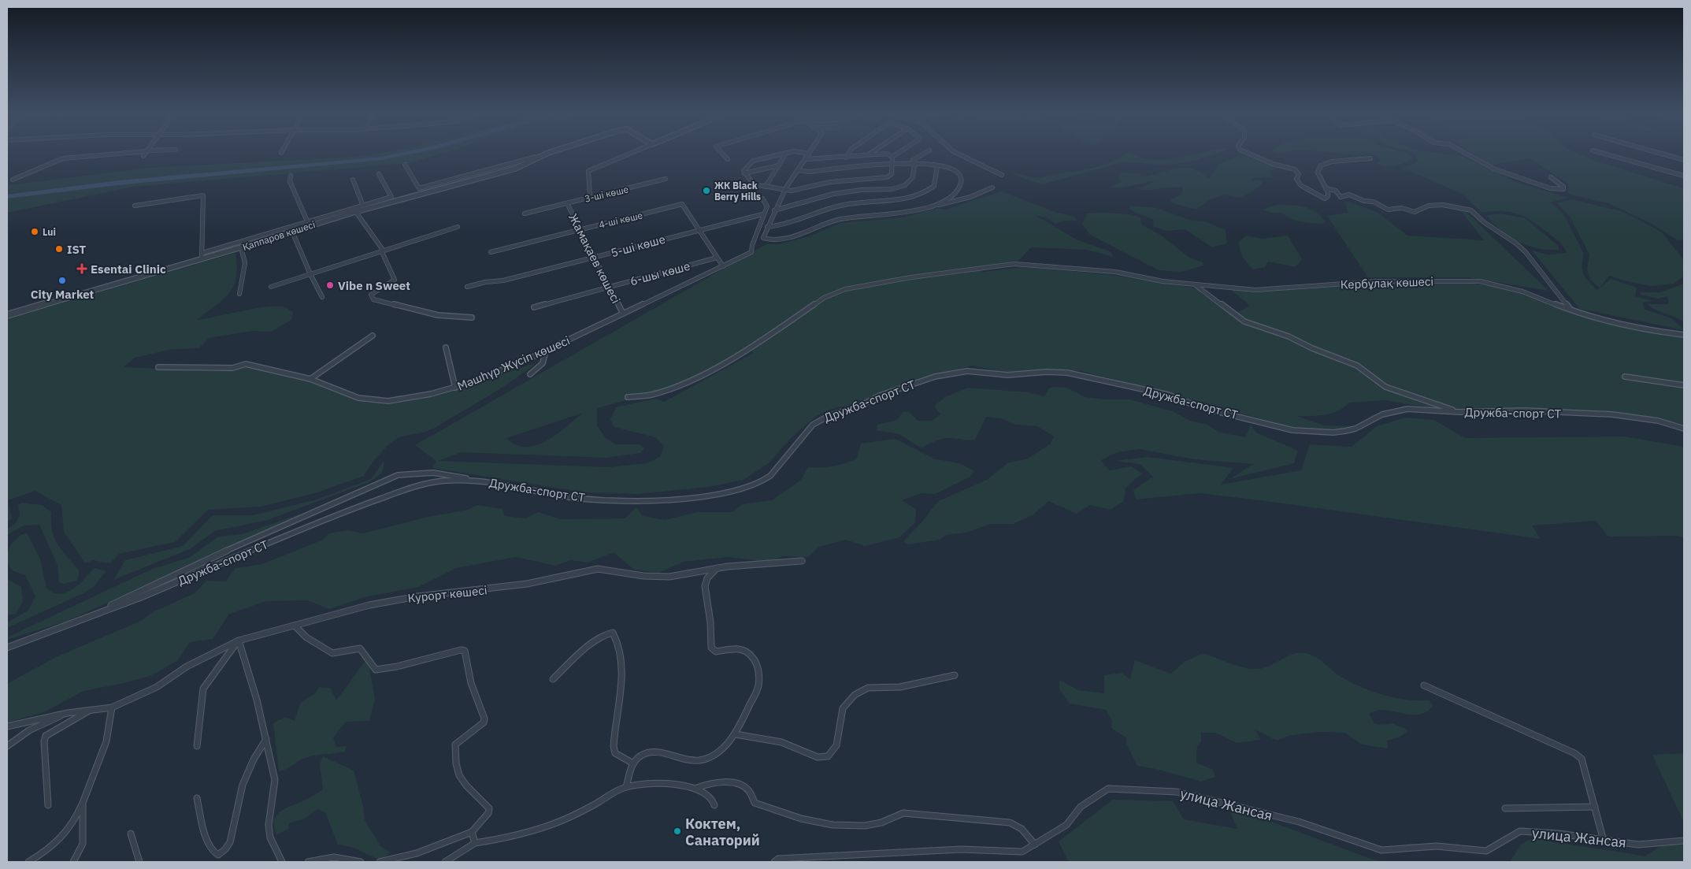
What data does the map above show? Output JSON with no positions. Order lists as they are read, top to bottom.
{
  "streets": {
    "street": [
      "3-ші көше",
      "4-ші көше",
      "Қаппаров көшесі",
      "5-ші көше",
      "Жамақаев көшесі",
      "6-шы көше",
      "Кербұлақ көшесі",
      "Мәшhүр Жүсіп көшесі",
      "Дружба-спорт СТ",
      "Курорт көшесі",
      "улица Жансая"
    ]
  },
  "crossings": [
    ["3-ші көше", "Жамақаев көшесі"],
    ["4-ші көше", "5-ші көше"],
    ["4-ші көше", "Жамақаев көшесі"],
    ["5-ші көше", "Жамақаев көшесі"],
    ["5-ші көше", "Мәшhүр Жүсіп көшесі"],
    ["Жамақаев көшесі", "6-шы көше"],
    ["Жамақаев көшесі", "Мәшhүр Жүсіп көшесі"]
  ],
  "places": {
    "other": [
      "ЖК Black Berry Hills",
      "Lui",
      "IST",
      "City Market",
      "Vibe n Sweet",
      "Коктем, Санаторий"
    ],
    "health": ["Esentai Clinic"]
  }
}
